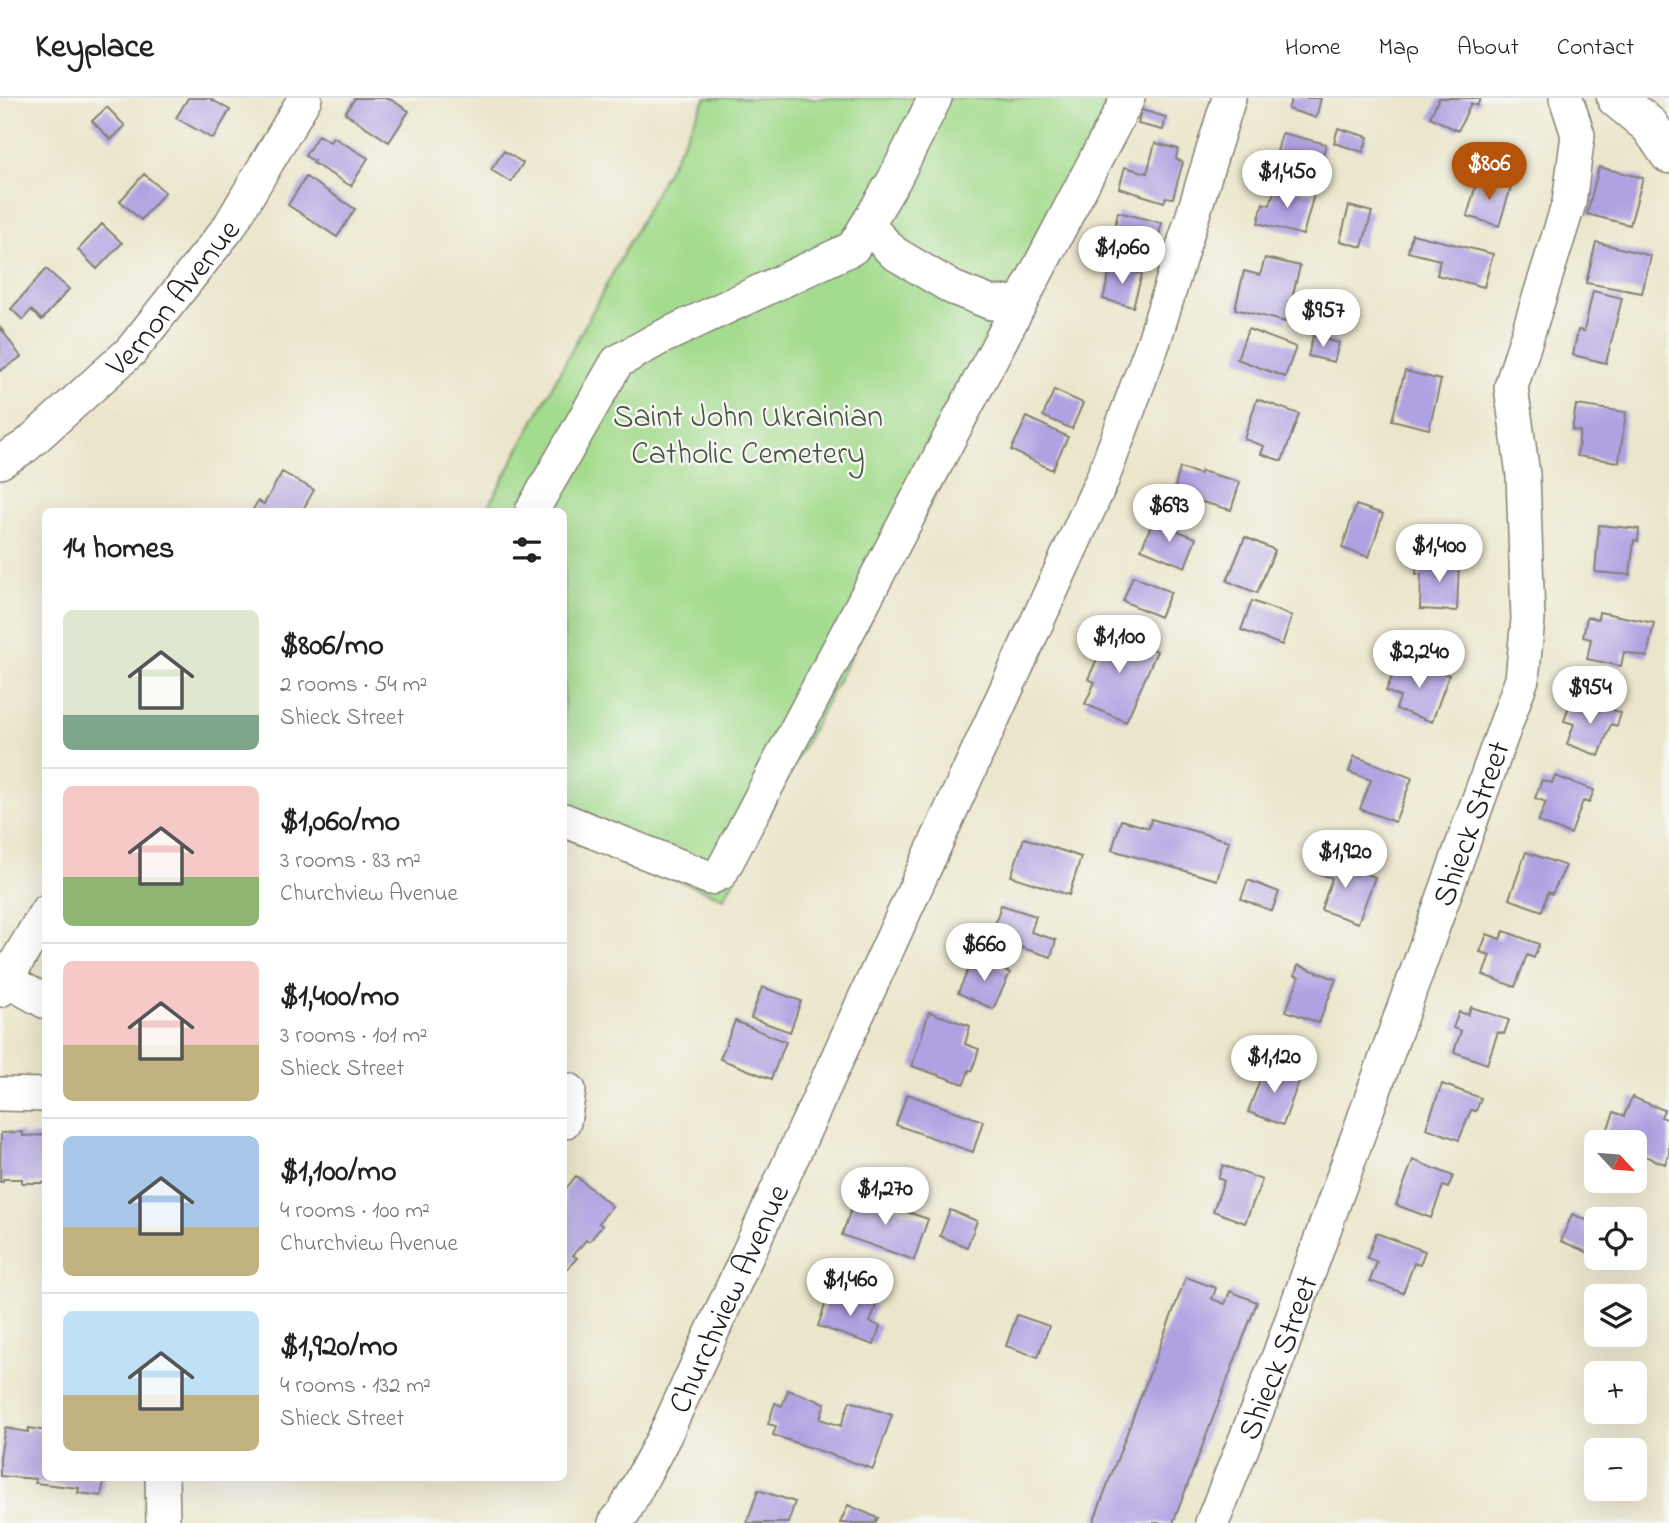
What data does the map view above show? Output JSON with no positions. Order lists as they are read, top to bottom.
{
  "streets": {
    "street": ["Vernon Avenue", "Shieck Street", "Churchview Avenue"]
  },
  "parks": ["Saint John Ukrainian Catholic Cemetery"],
  "north": "bottom right",
  "page": {
    "header": "Keyplace",
    "nav": [
      "Home",
      "Map",
      "About",
      "Contact"
    ],
    "price": [
      "$806",
      "$1,450",
      "$1,060",
      "$957",
      "$693",
      "$1,400",
      "$1,100",
      "$2,240",
      "$954",
      "$1,920",
      "$660",
      "$1,120",
      "$1,270",
      "$1,460"
    ],
    "heading": "14 homes",
    "list": [
      {
        "name": "$806/mo",
        "note": "2 rooms · 54 m² · Shieck Street"
      },
      {
        "name": "$1,060/mo",
        "note": "3 rooms · 83 m² · Churchview Avenue"
      },
      {
        "name": "$1,400/mo",
        "note": "3 rooms · 101 m² · Shieck Street"
      },
      {
        "name": "$1,100/mo",
        "note": "4 rooms · 100 m² · Churchview Avenue"
      },
      {
        "name": "$1,920/mo",
        "note": "4 rooms · 132 m² · Shieck Street"
      }
    ],
    "map_buttons": ["+", "−"]
  }
}
